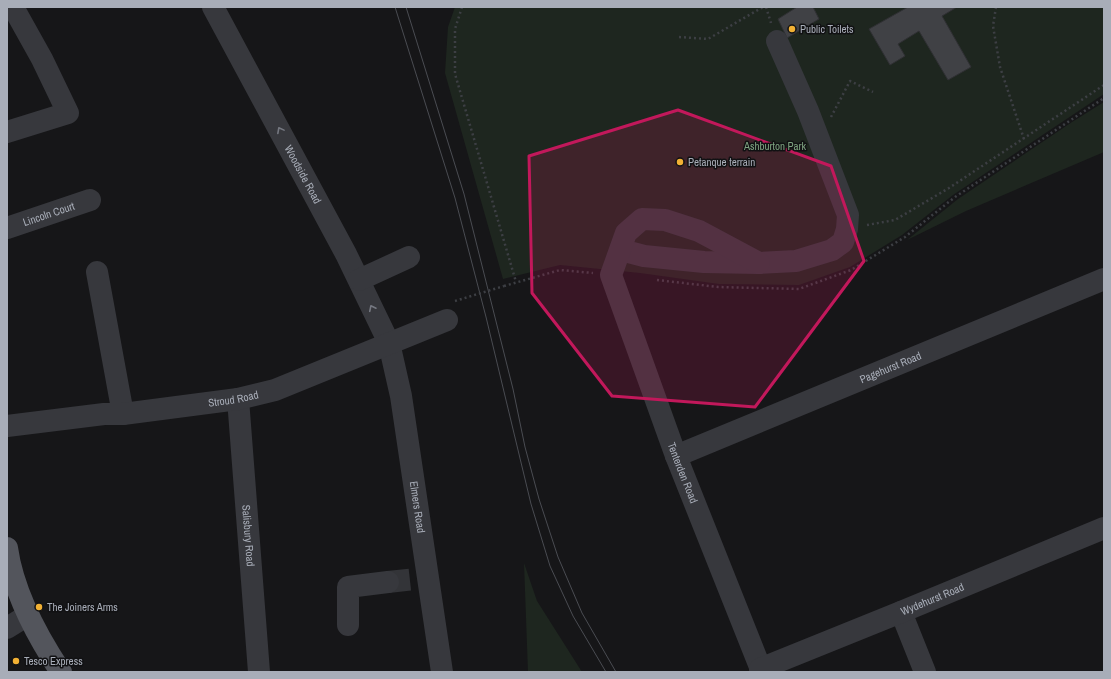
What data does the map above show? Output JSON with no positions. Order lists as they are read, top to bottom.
{
  "streets": {
    "street": [
      "Woodside Road",
      "Lincoln Court",
      "Pagehurst Road",
      "Stroud Road",
      "Tenterden Road",
      "Elmers Road",
      "Salisbury Road",
      "Wydehurst Road"
    ]
  },
  "crossings": [
    ["Woodside Road", "Stroud Road"],
    ["Woodside Road", "Elmers Road"],
    ["Pagehurst Road", "Tenterden Road"],
    ["Stroud Road", "Elmers Road"],
    ["Stroud Road", "Salisbury Road"],
    ["Tenterden Road", "Wydehurst Road"]
  ],
  "one_way": ["Woodside Road"],
  "parks": ["Ashburton Park"],
  "places": [
    "Public Toilets",
    "Petanque terrain",
    "The Joiners Arms",
    "Tesco Express"
  ]
}
